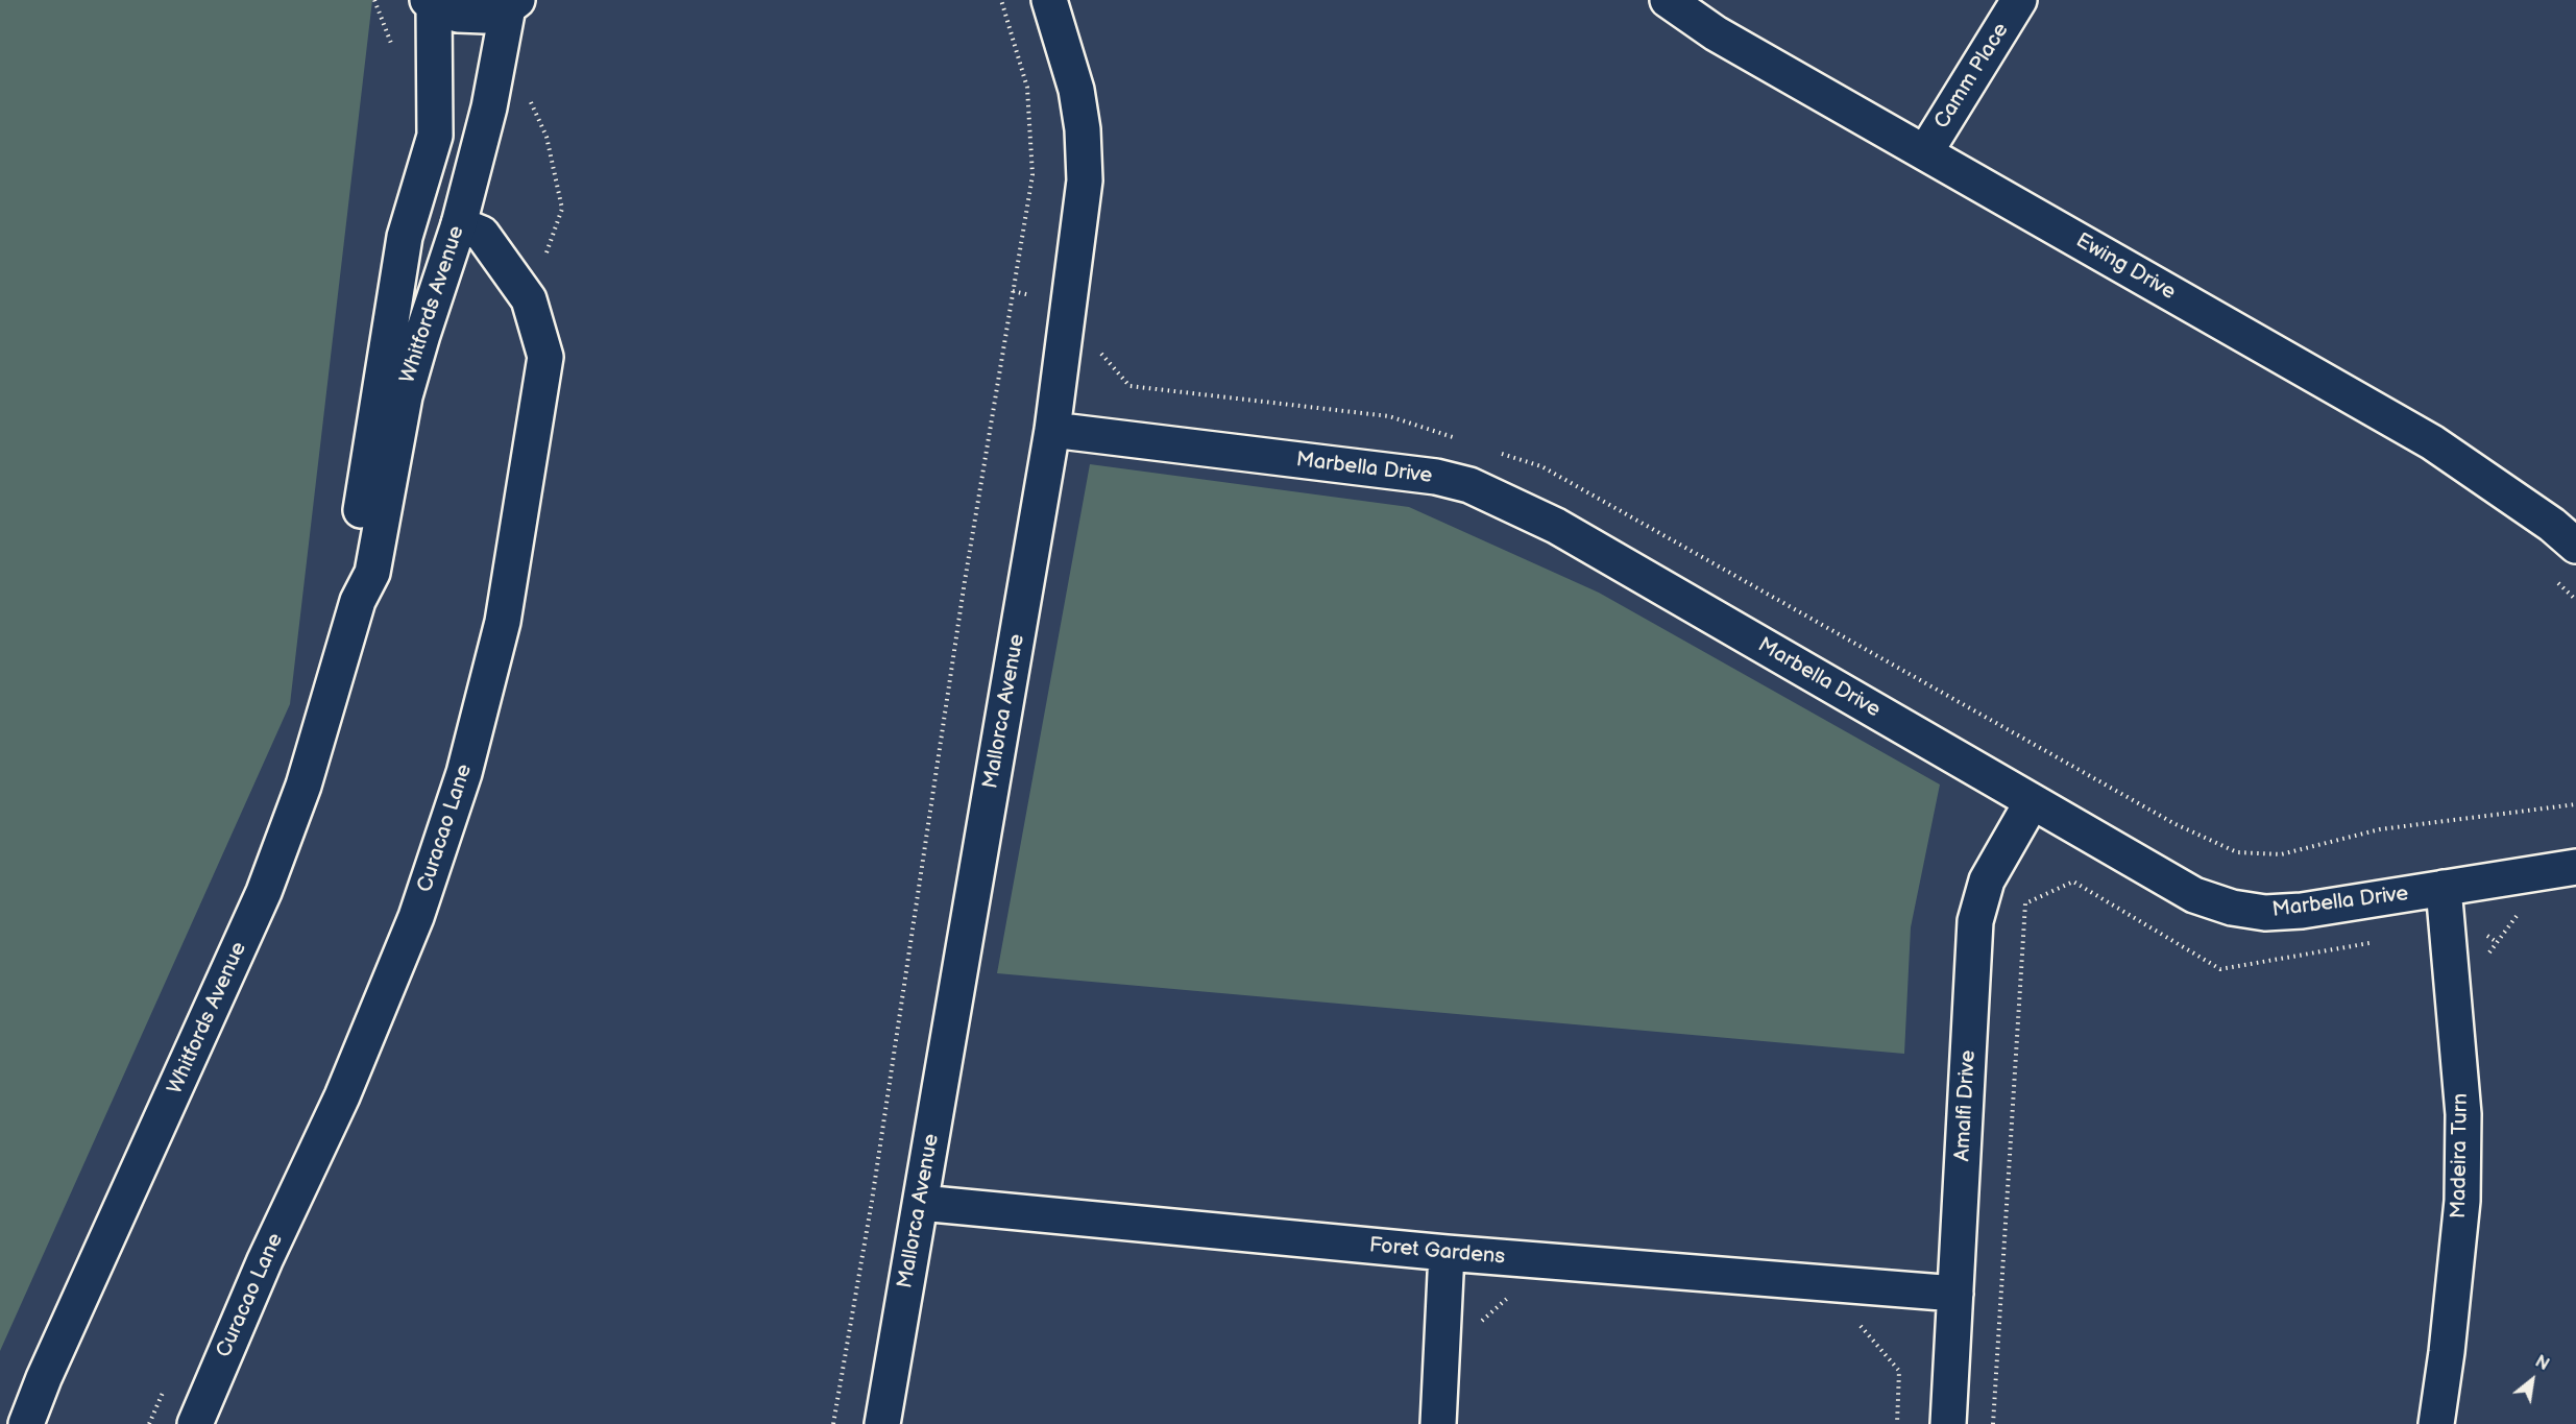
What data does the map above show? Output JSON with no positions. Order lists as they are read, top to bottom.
{
  "streets": {
    "street": [
      "Camm Place",
      "Ewing Drive",
      "Whitfords Avenue",
      "Marbella Drive",
      "Mallorca Avenue",
      "Curacao Lane",
      "Amalfi Drive",
      "Madeira Turn",
      "Foret Gardens"
    ]
  },
  "crossings": [
    ["Camm Place", "Ewing Drive"],
    ["Whitfords Avenue", "Curacao Lane"],
    ["Marbella Drive", "Mallorca Avenue"],
    ["Marbella Drive", "Amalfi Drive"],
    ["Marbella Drive", "Madeira Turn"],
    ["Mallorca Avenue", "Foret Gardens"],
    ["Amalfi Drive", "Foret Gardens"]
  ],
  "north": "top right"
}
